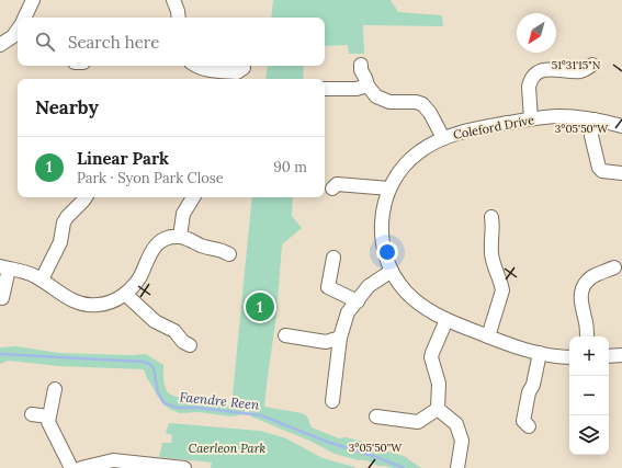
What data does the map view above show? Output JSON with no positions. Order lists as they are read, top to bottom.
{
  "streets": {
    "street": ["Coleford Drive"]
  },
  "water": ["Faendre Reen"],
  "parks": ["Caerleon Park"],
  "north": "bottom left",
  "page": {
    "search": "Search here",
    "heading": "Nearby",
    "list": [
      {
        "mark": "1",
        "name": "Linear Park",
        "note": "Park · Syon Park Close",
        "value": "90 m"
      }
    ],
    "pins": "1",
    "map_buttons": ["+", "−"]
  },
  "coordinates": ["51°31'15\"N", "3°05'50\"W"]
}
